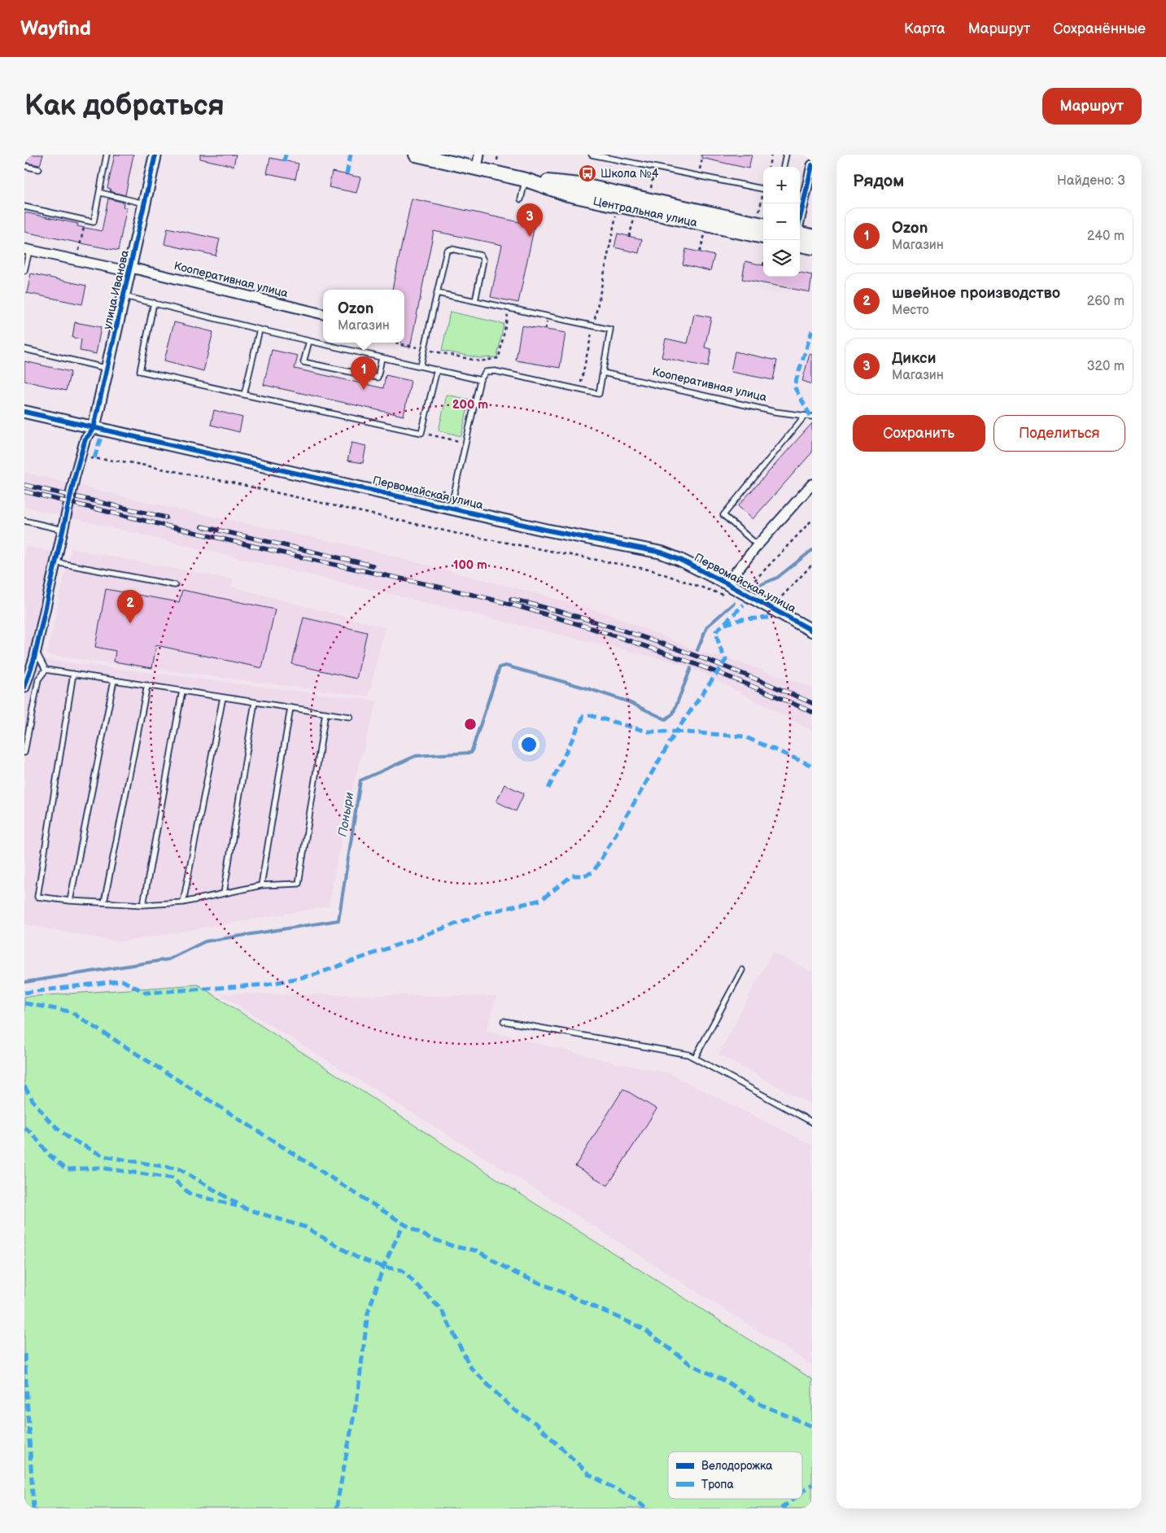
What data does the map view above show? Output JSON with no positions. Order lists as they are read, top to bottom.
{
  "streets": {
    "main road": ["Центральная улица"],
    "street": ["Кооперативная улица", "улица Иванова", "Первомайская улица"]
  },
  "crossings": [
    ["Кооперативная улица", "улица Иванова"],
    ["улица Иванова", "Первомайская улица"]
  ],
  "water": ["Поныри"],
  "places": {
    "bus stop": ["Школа №4"]
  },
  "legend": ["Велодорожка", "Тропа"],
  "page": {
    "header": "Wayfind",
    "nav": ["Карта", "Маршрут", "Сохранённые"],
    "buttons": [
      "Маршрут",
      ["Сохранить", "Поделиться"]
    ],
    "title": "Как добраться",
    "heading": ["Рядом", "Найдено: 3"],
    "map_buttons": ["+", "−"],
    "pins": ["3", "1", "2"],
    "list": [
      {
        "mark": "1",
        "name": "Ozon",
        "note": "Магазин",
        "value": "240 m"
      },
      {
        "mark": "2",
        "name": "швейное производство",
        "note": "Место",
        "value": "260 m"
      },
      {
        "mark": "3",
        "name": "Дикси",
        "note": "Магазин",
        "value": "320 m"
      }
    ],
    "popup": ["Ozon", "Магазин"]
  },
  "rings": ["200 m", "100 m"]
}
